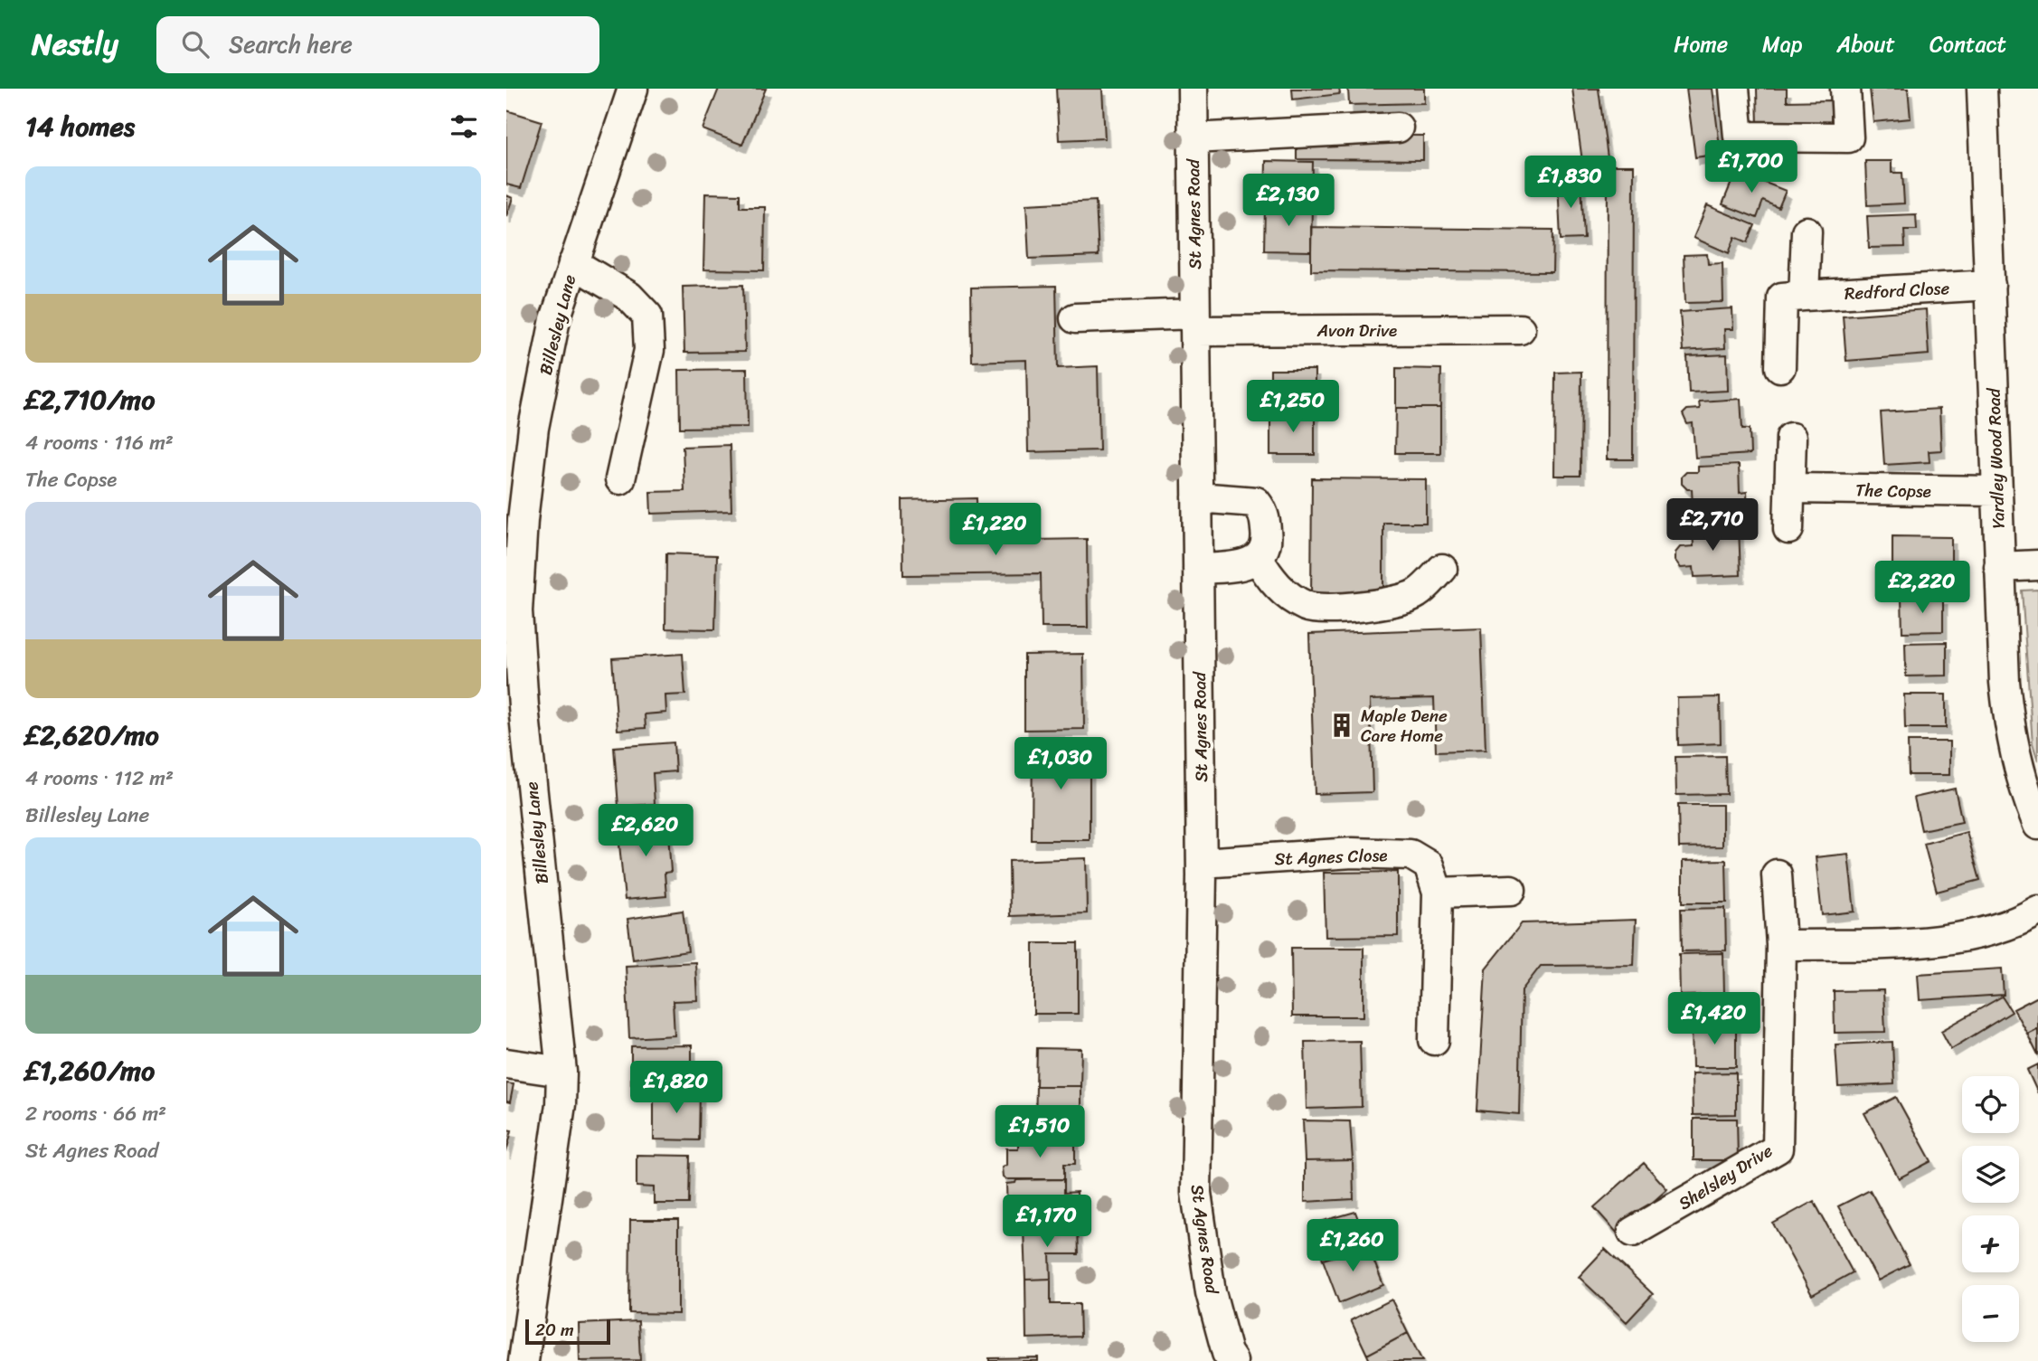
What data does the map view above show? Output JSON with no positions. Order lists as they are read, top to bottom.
{
  "streets": {
    "street": [
      "St Agnes Road",
      "Redford Close",
      "Billesley Lane",
      "Avon Drive",
      "Yardley Wood Road",
      "The Copse",
      "St Agnes Close",
      "Shelsley Drive"
    ]
  },
  "crossings": [
    ["St Agnes Road", "Avon Drive"],
    ["St Agnes Road", "St Agnes Close"],
    ["Redford Close", "Yardley Wood Road"],
    ["Yardley Wood Road", "The Copse"]
  ],
  "places": {
    "building": ["Maple Dene Care Home"]
  },
  "scale_bar": "20 m",
  "page": {
    "header": "Nestly",
    "search": "Search here",
    "nav": [
      "Home",
      "Map",
      "About",
      "Contact"
    ],
    "heading": "14 homes",
    "price": [
      "£1,700",
      "£1,830",
      "£2,130",
      "£1,250",
      "£2,710",
      "£1,220",
      "£2,220",
      "£1,030",
      "£2,620",
      "£1,420",
      "£1,820",
      "£1,510",
      "£1,170",
      "£1,260"
    ],
    "list": [
      {
        "name": "£2,710/mo",
        "note": "4 rooms · 116 m² · The Copse"
      },
      {
        "name": "£2,620/mo",
        "note": "4 rooms · 112 m² · Billesley Lane"
      },
      {
        "name": "£1,260/mo",
        "note": "2 rooms · 66 m² · St Agnes Road"
      }
    ],
    "map_buttons": ["+", "−"],
    "scale": "20 m"
  }
}
